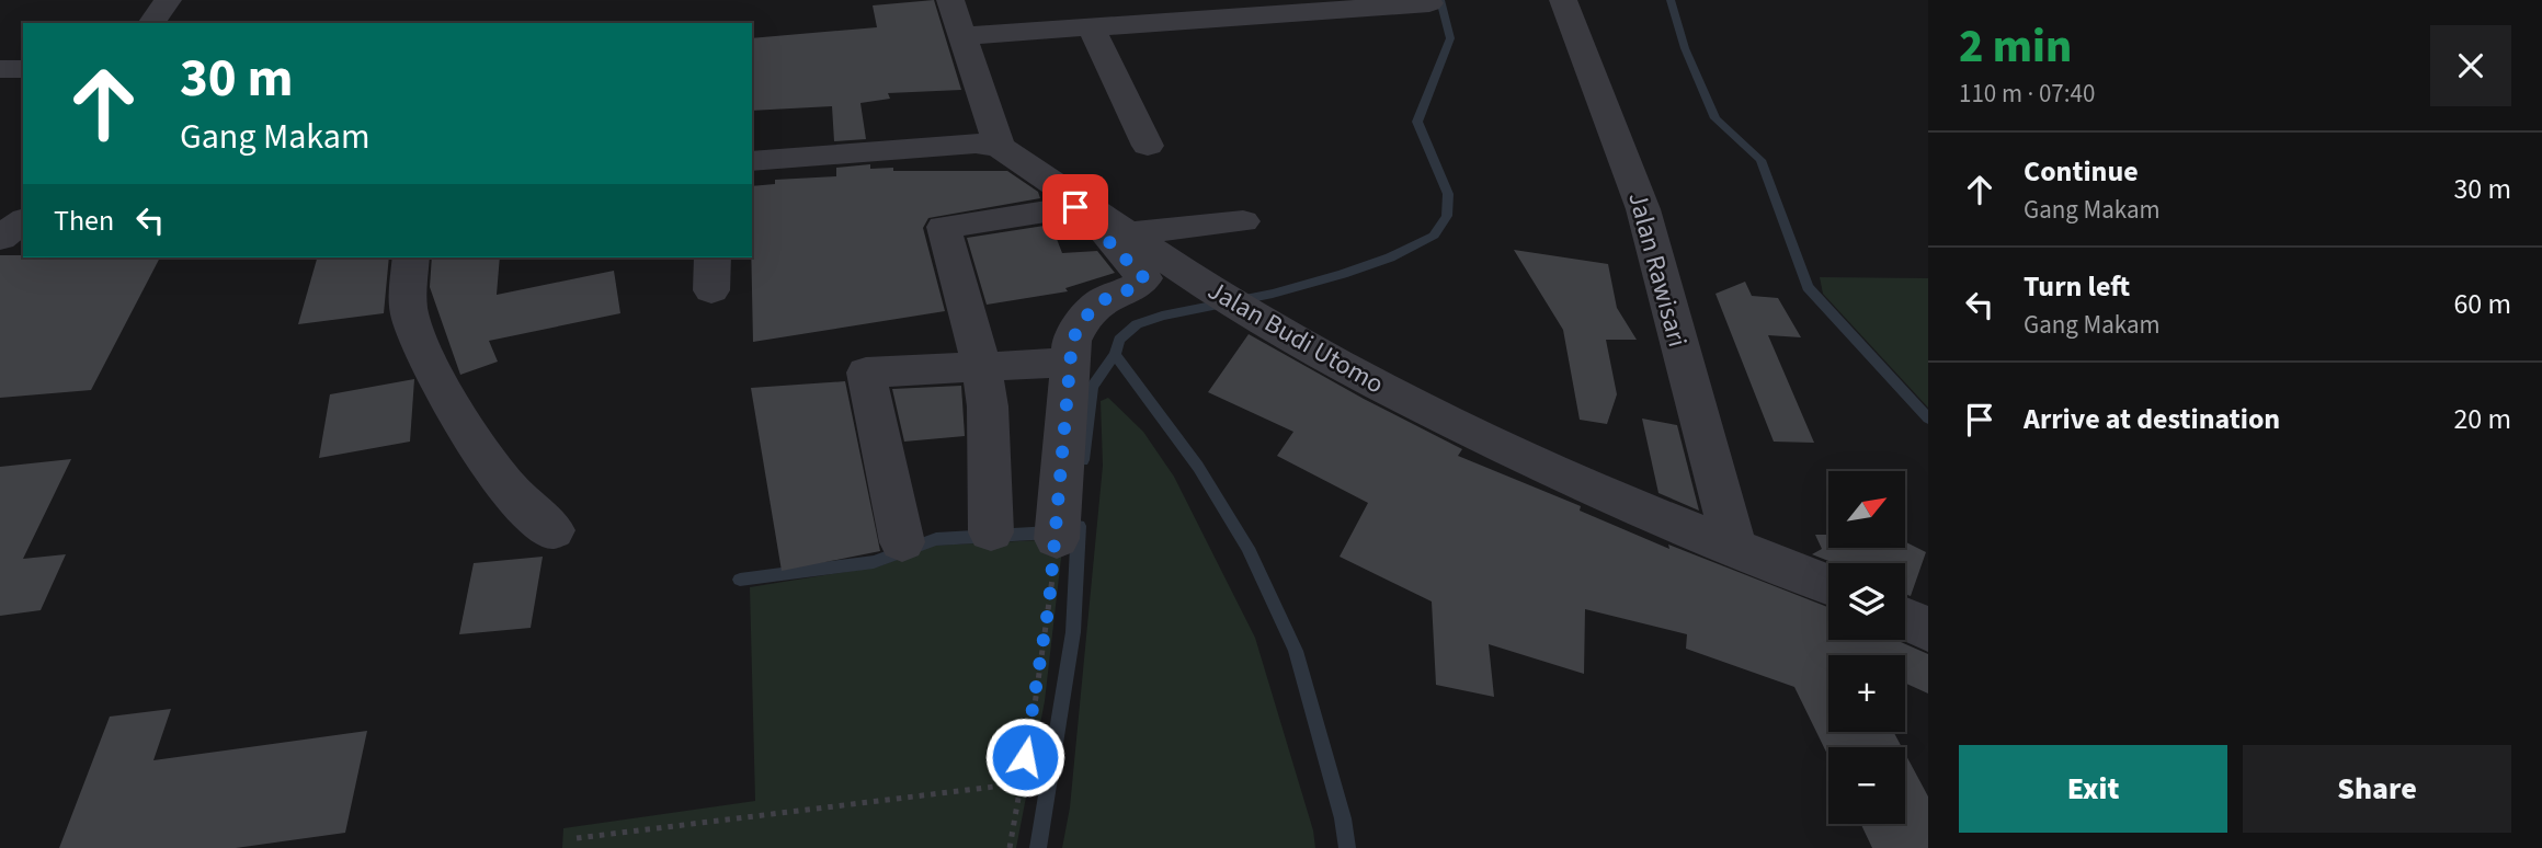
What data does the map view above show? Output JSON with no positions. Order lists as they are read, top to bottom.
{
  "streets": {
    "street": ["Jalan Rawisari", "Jalan Budi Utomo"]
  },
  "crossings": [
    ["Jalan Rawisari", "Jalan Budi Utomo"]
  ],
  "north": "top right",
  "page": {
    "heading": ["2 min", "110 m · 07:40"],
    "turn": ["30 m", "Gang Makam"],
    "list": [
      {
        "name": "Continue",
        "note": "Gang Makam",
        "value": "30 m"
      },
      {
        "name": "Turn left",
        "note": "Gang Makam",
        "value": "60 m"
      },
      {
        "name": "Arrive at destination",
        "value": "20 m"
      }
    ],
    "then": "Then",
    "map_buttons": ["+", "−"],
    "buttons": ["Exit", "Share"]
  }
}
